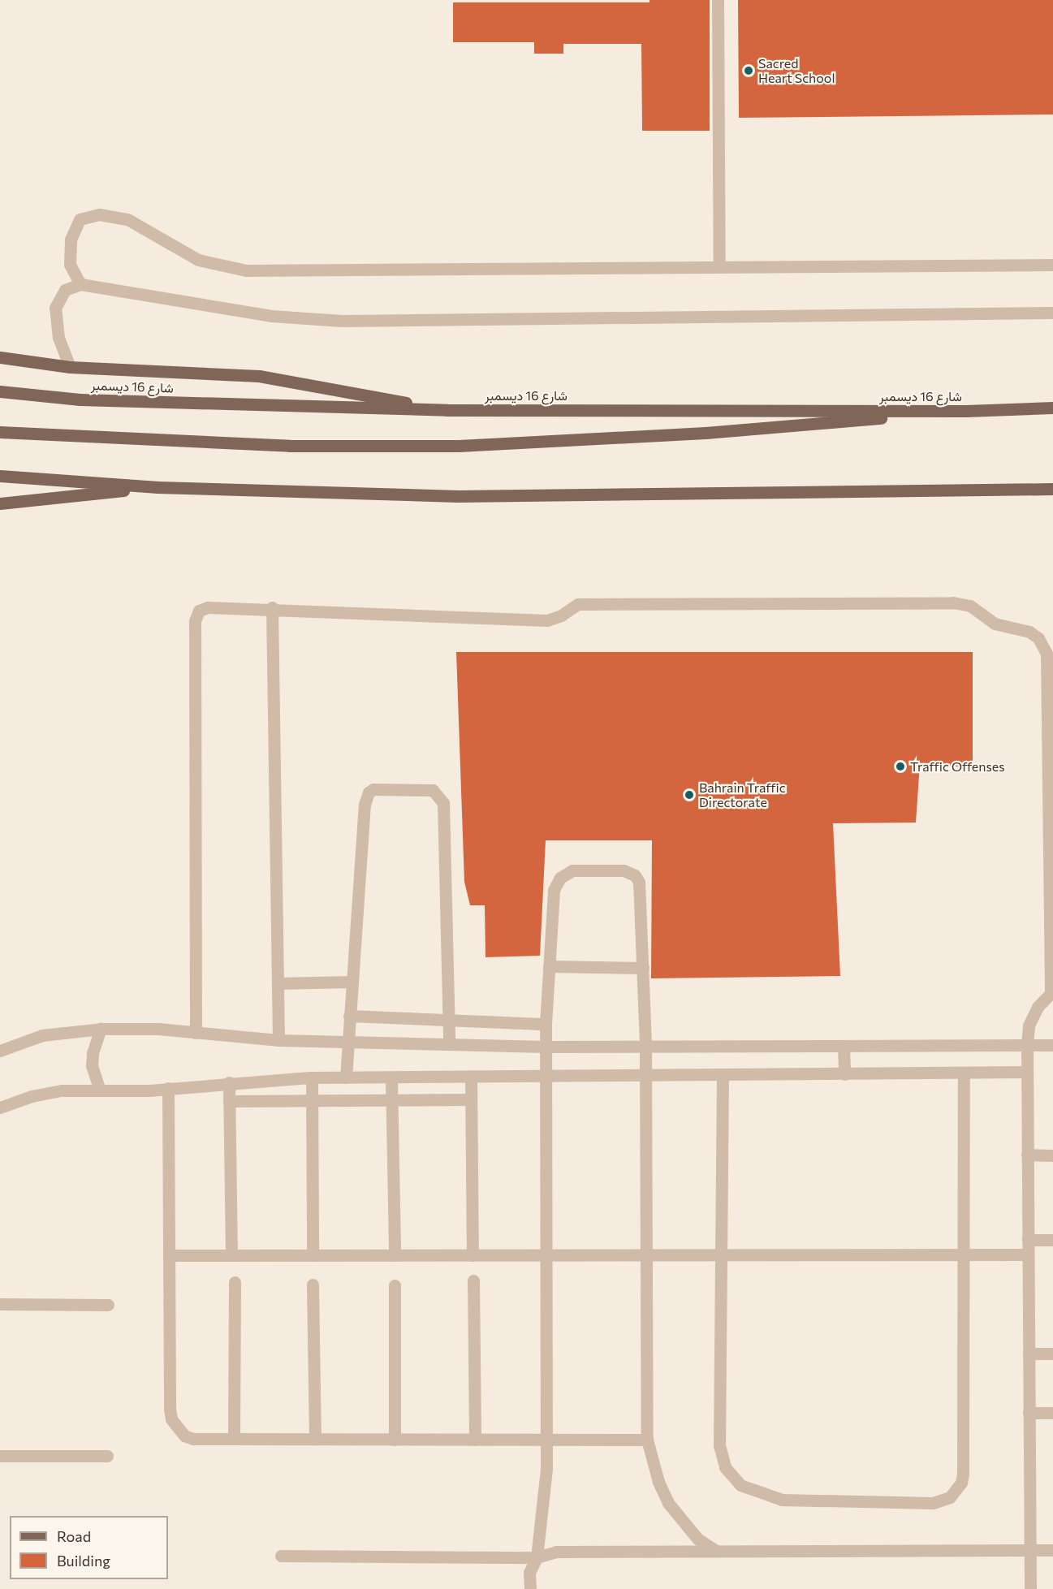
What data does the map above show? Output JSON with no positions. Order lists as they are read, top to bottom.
{
  "streets": {
    "main road": ["شارع 16 ديسمبر"]
  },
  "places": ["Sacred Heart School", "Traffic Offenses", "Bahrain Traffic Directorate"],
  "legend": ["Road", "Building"]
}
